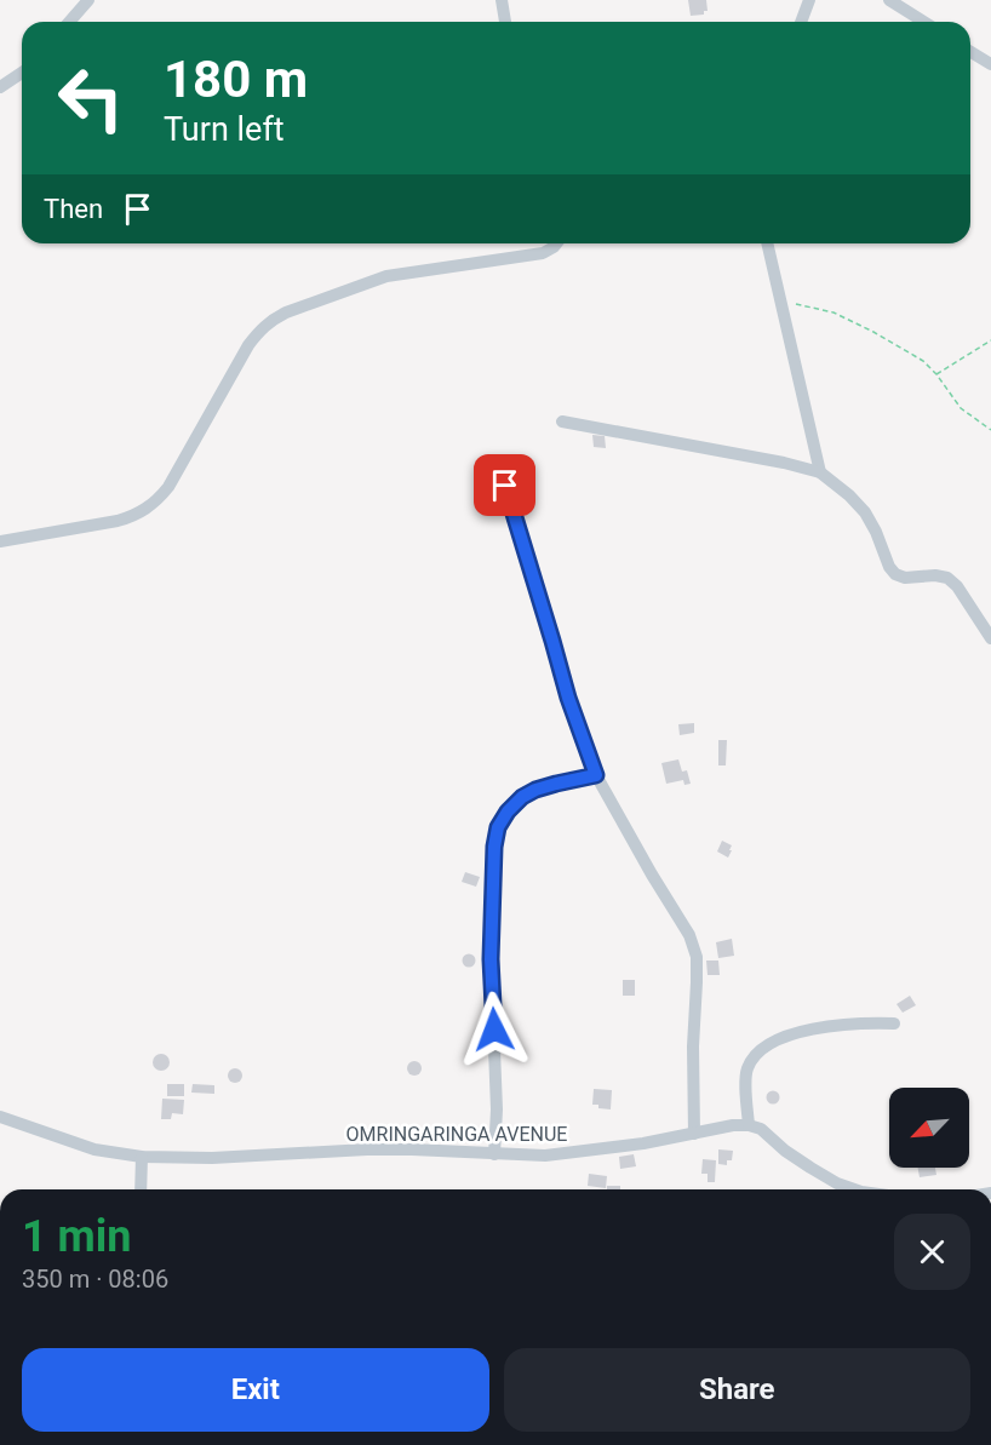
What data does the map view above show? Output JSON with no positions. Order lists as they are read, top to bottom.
{
  "streets": {
    "street": ["OMRINGARINGA AVENUE"]
  },
  "north": "bottom left",
  "page": {
    "turn": ["180 m", "Turn left"],
    "then": "Then",
    "heading": ["1 min", "350 m · 08:06"],
    "buttons": ["Exit", "Share"]
  }
}
